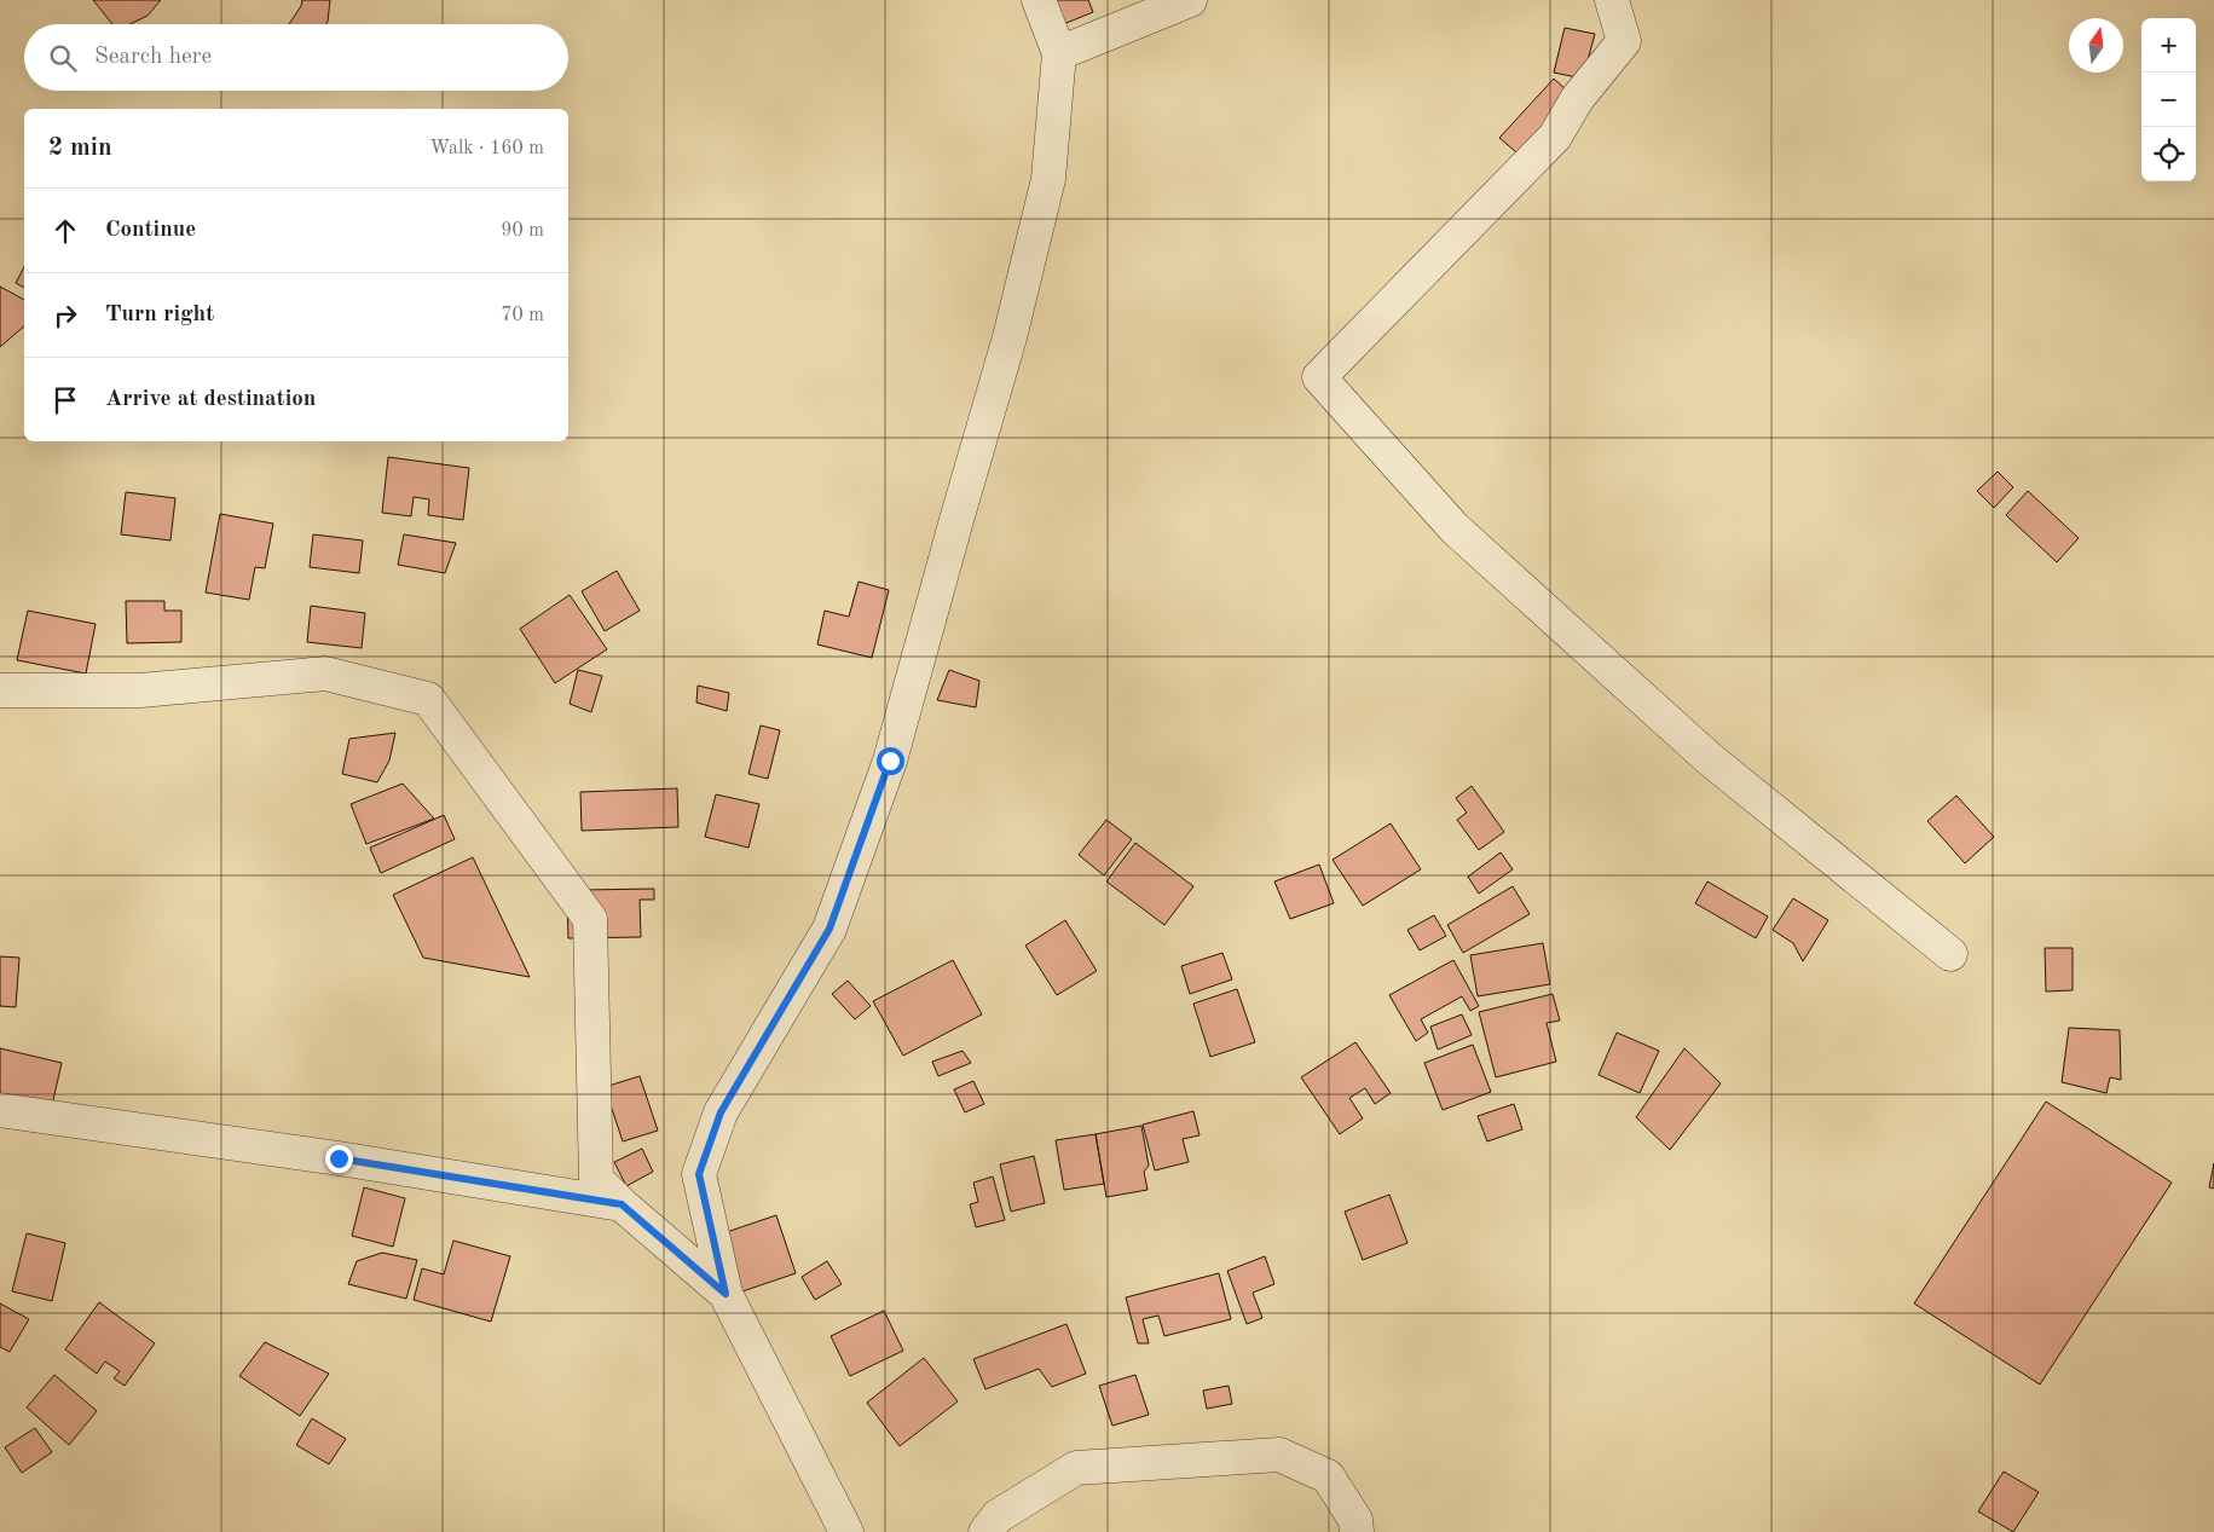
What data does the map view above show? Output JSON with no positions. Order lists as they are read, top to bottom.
{
  "north": "top",
  "page": {
    "map_buttons": ["+", "−"],
    "search": "Search here",
    "heading": ["2 min", "Walk · 160 m"],
    "list": [
      ["Continue", "90 m"],
      ["Turn right", "70 m"],
      "Arrive at destination"
    ]
  }
}
